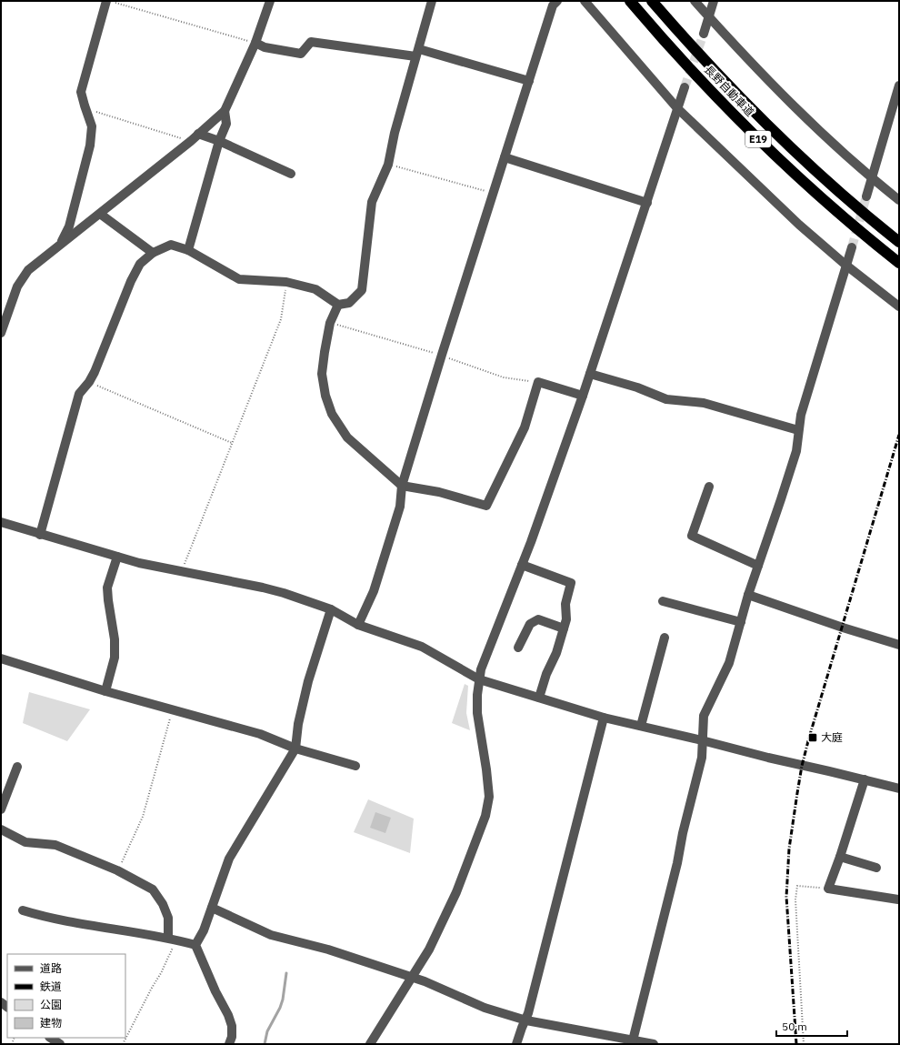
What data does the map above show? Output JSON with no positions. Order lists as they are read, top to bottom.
{
  "streets": {
    "highway": ["長野自動車道", "E19"]
  },
  "places": {
    "transit": ["大庭"]
  },
  "legend": [
    "道路",
    "鉄道",
    "公園",
    "建物"
  ],
  "scale_bar": "50 m"
}
